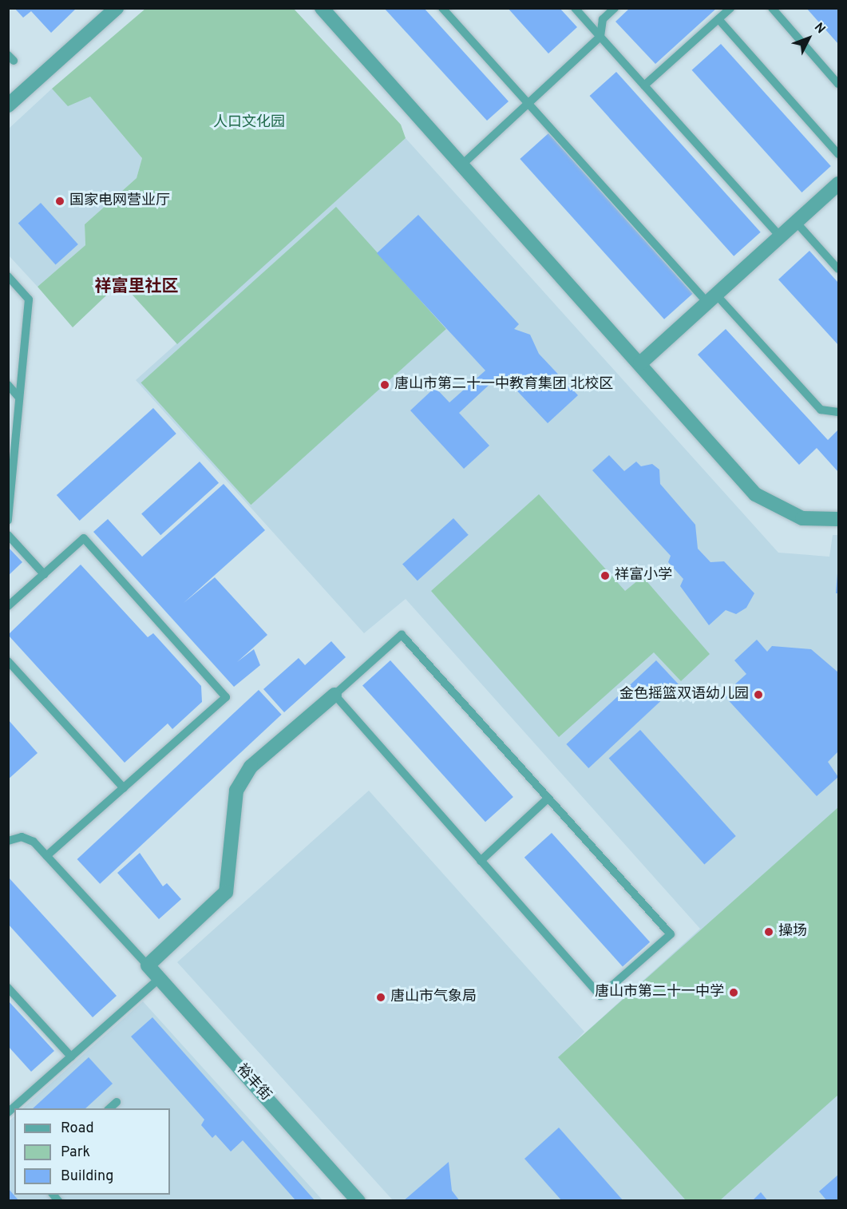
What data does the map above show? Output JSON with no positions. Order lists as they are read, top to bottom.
{
  "streets": {
    "street": ["裕丰街"]
  },
  "districts": ["祥富里社区"],
  "parks": ["人口文化园"],
  "places": [
    "国家电网营业厅",
    "唐山市第二十一中教育集团 北校区",
    "祥富小学",
    "金色摇篮双语幼儿园",
    "操场",
    "唐山市第二十一中学",
    "唐山市气象局"
  ],
  "legend": ["Road", "Park", "Building"],
  "north": "top right"
}
